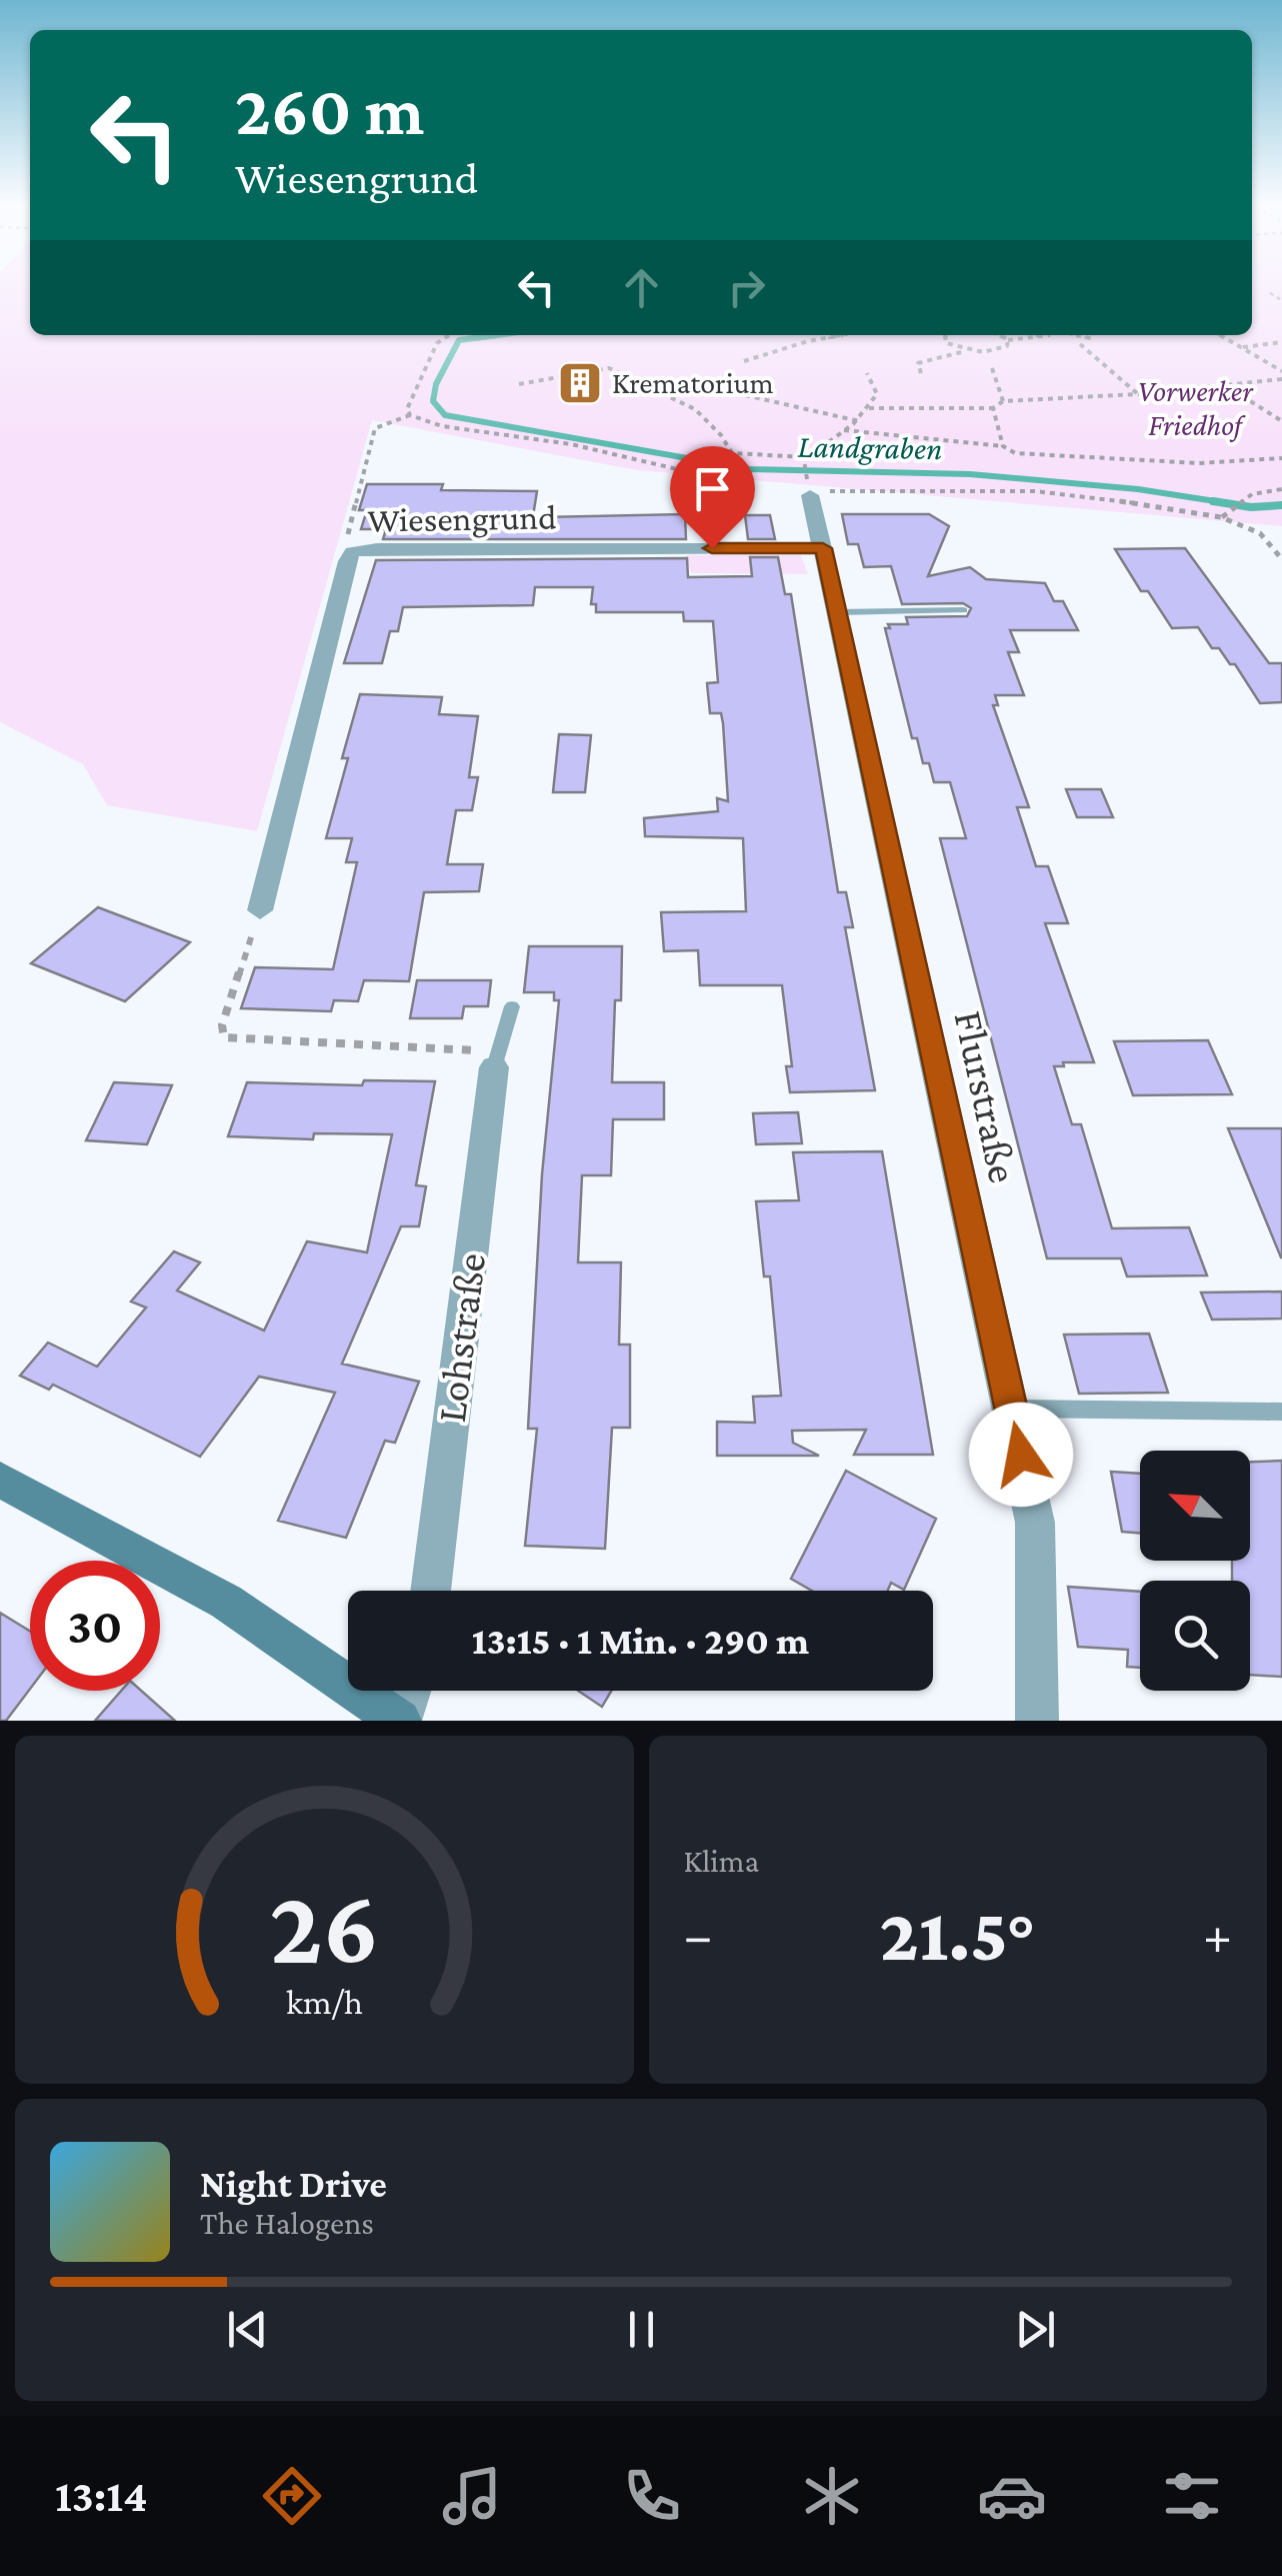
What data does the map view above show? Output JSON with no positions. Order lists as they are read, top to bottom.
{
  "streets": {
    "street": ["Wiesengrund", "Flurstraße", "Lohstraße"]
  },
  "crossings": [
    ["Wiesengrund", "Flurstraße"]
  ],
  "water": ["Landgraben"],
  "parks": ["Vorwerker Friedhof"],
  "places": {
    "building": ["Krematorium"]
  },
  "north": "top left",
  "page": {
    "turn": ["260 m", "Wiesengrund"],
    "limit": "30",
    "trip": "13:15 · 1 Min. · 290 m",
    "tile": "Klima",
    "heat": ["−", "21.5°", "+"],
    "song": ["Night Drive", "The Halogens"],
    "tabs": "13:14",
    "gauge": ["26", "km/h"]
  }
}
